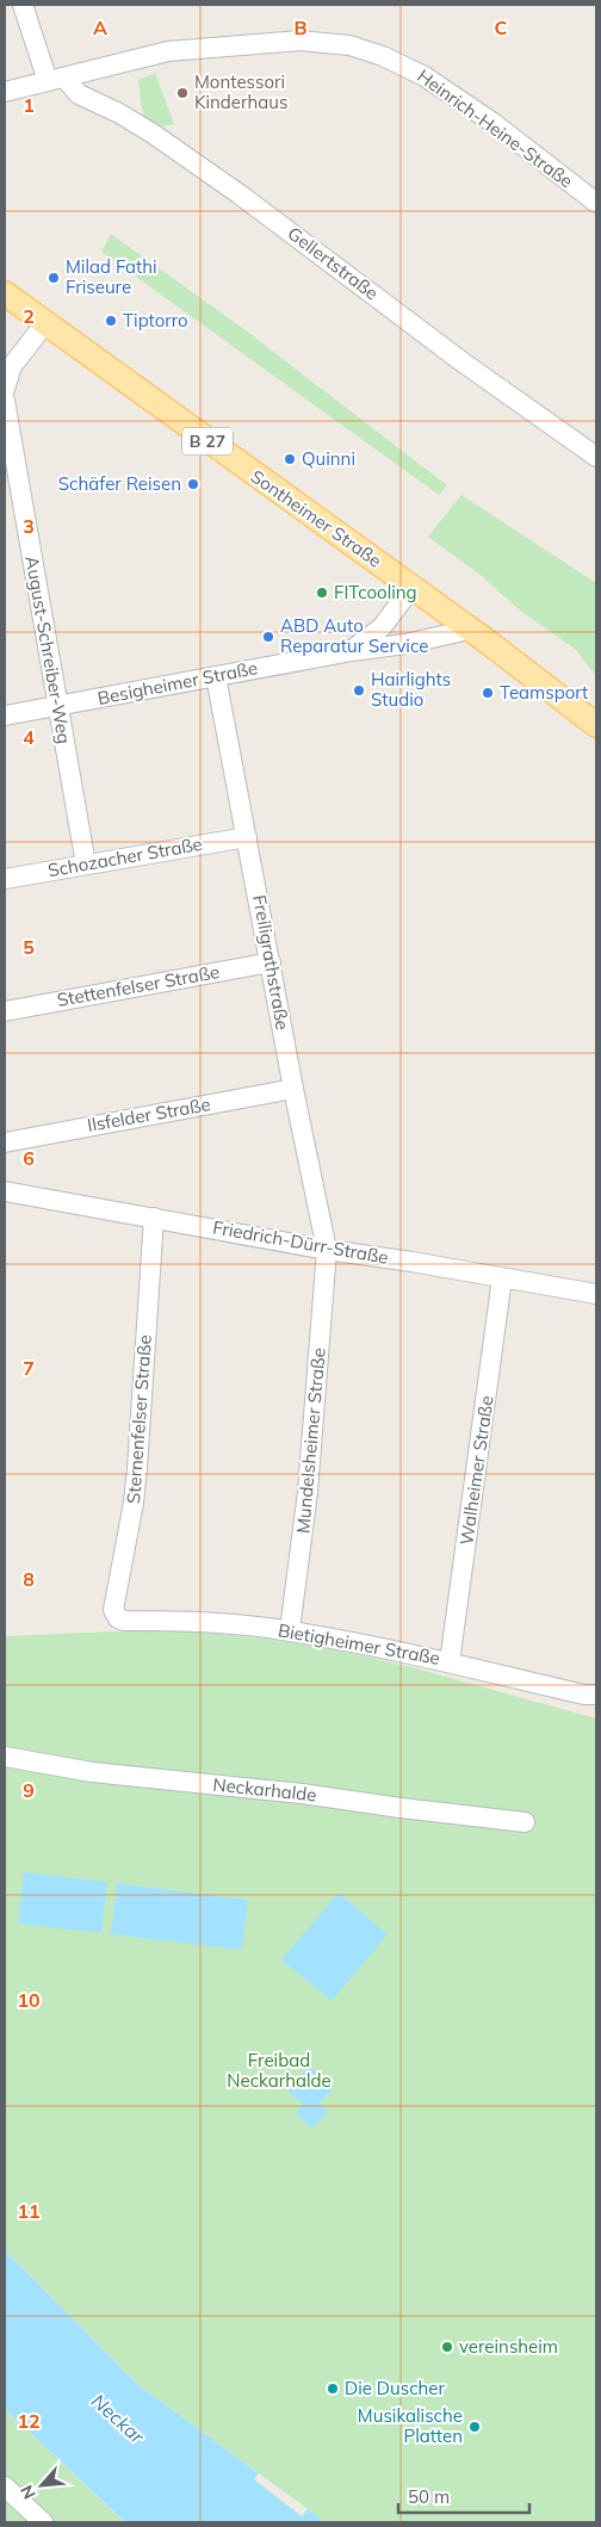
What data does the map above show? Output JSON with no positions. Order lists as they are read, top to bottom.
{
  "streets": {
    "main road": ["B 27", "Sontheimer Straße"],
    "street": [
      "Heinrich-Heine-Straße",
      "Gellertstraße",
      "August-Schreiber-Weg",
      "Besigheimer Straße",
      "Schozacher Straße",
      "Freiligrathstraße",
      "Stettenfelser Straße",
      "Ilsfelder Straße",
      "Friedrich-Dürr-Straße",
      "Sternenfelser Straße",
      "Mundelsheimer Straße",
      "Walheimer Straße",
      "Bietigheimer Straße",
      "Neckarhalde"
    ]
  },
  "crossings": [
    ["Heinrich-Heine-Straße", "Gellertstraße"],
    ["Sontheimer Straße", "Besigheimer Straße"],
    ["August-Schreiber-Weg", "Besigheimer Straße"],
    ["August-Schreiber-Weg", "Schozacher Straße"],
    ["Besigheimer Straße", "Freiligrathstraße"],
    ["Schozacher Straße", "Freiligrathstraße"],
    ["Freiligrathstraße", "Stettenfelser Straße"],
    ["Freiligrathstraße", "Ilsfelder Straße"],
    ["Freiligrathstraße", "Friedrich-Dürr-Straße"],
    ["Freiligrathstraße", "Mundelsheimer Straße"],
    ["Friedrich-Dürr-Straße", "Sternenfelser Straße"],
    ["Friedrich-Dürr-Straße", "Mundelsheimer Straße"],
    ["Friedrich-Dürr-Straße", "Walheimer Straße"],
    ["Sternenfelser Straße", "Bietigheimer Straße"],
    ["Mundelsheimer Straße", "Bietigheimer Straße"],
    ["Walheimer Straße", "Bietigheimer Straße"]
  ],
  "water": ["Neckar"],
  "parks": ["Freibad Neckarhalde"],
  "places": [
    "Montessori Kinderhaus",
    "Milad Fathi Friseure",
    "Tiptorro",
    "Quinni",
    "Schäfer Reisen",
    "FITcooling",
    "ABD Auto Reparatur Service",
    "Hairlights Studio",
    "Teamsport",
    "vereinsheim",
    "Die Duscher",
    "Musikalische Platten"
  ],
  "scale_bar": "50 m",
  "north": "bottom left",
  "grid": {
    "columns": ["A", "B", "C"],
    "rows": [
      "1",
      "2",
      "3",
      "4",
      "5",
      "6",
      "7",
      "8",
      "9",
      "10",
      "11",
      "12"
    ]
  }
}
